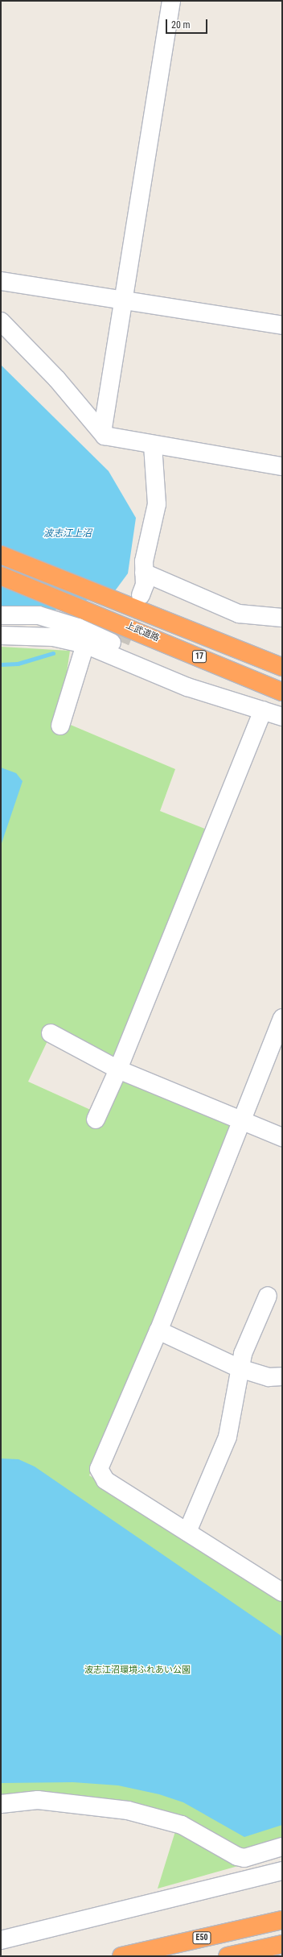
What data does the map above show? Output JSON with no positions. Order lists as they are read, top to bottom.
{
  "streets": {
    "highway": ["上武道路", "17", "E50"]
  },
  "water": ["波志江上沼"],
  "parks": ["波志江沼環境ふれあい公園"],
  "scale_bar": "20 m"
}
